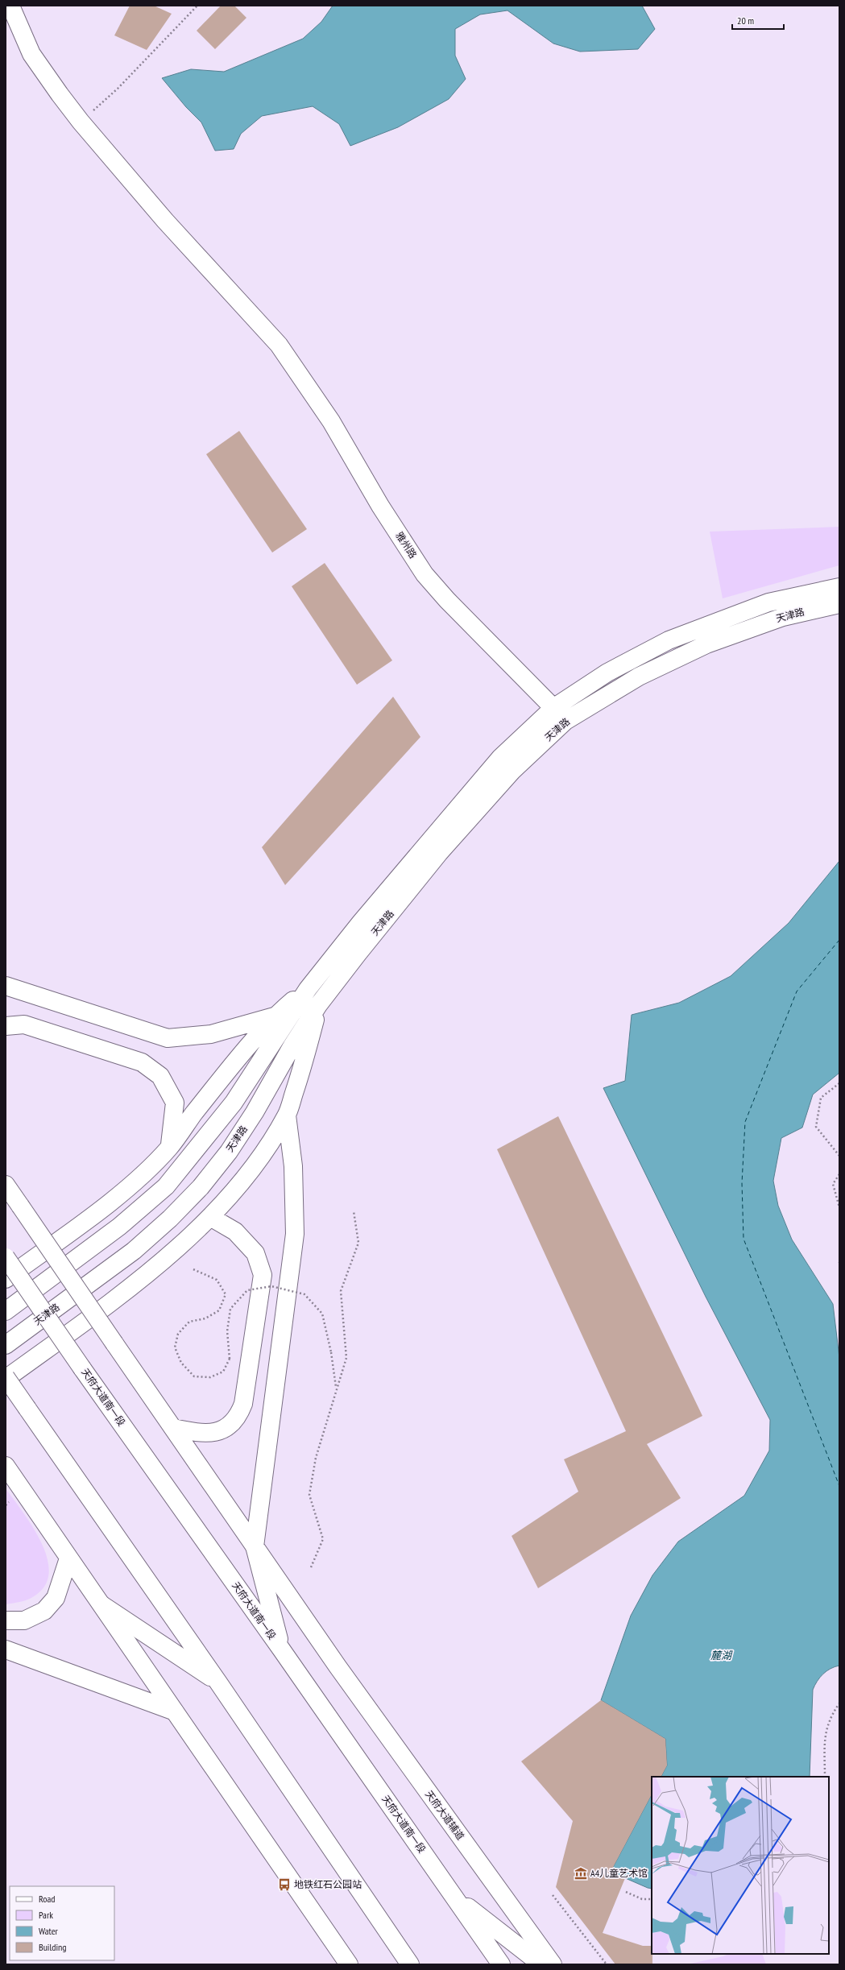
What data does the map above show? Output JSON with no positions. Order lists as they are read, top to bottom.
{
  "streets": {
    "main road": [
      "雅州路",
      "天津路",
      "天府大道南一段",
      "天府大道辅道"
    ]
  },
  "crossings": [
    ["雅州路", "天津路"]
  ],
  "water": ["麓湖"],
  "places": {
    "museum": ["A4儿童艺术馆"],
    "bus stop": ["地铁红石公园站"]
  },
  "legend": [
    "Road",
    "Park",
    "Water",
    "Building"
  ],
  "scale_bar": "20 m"
}
